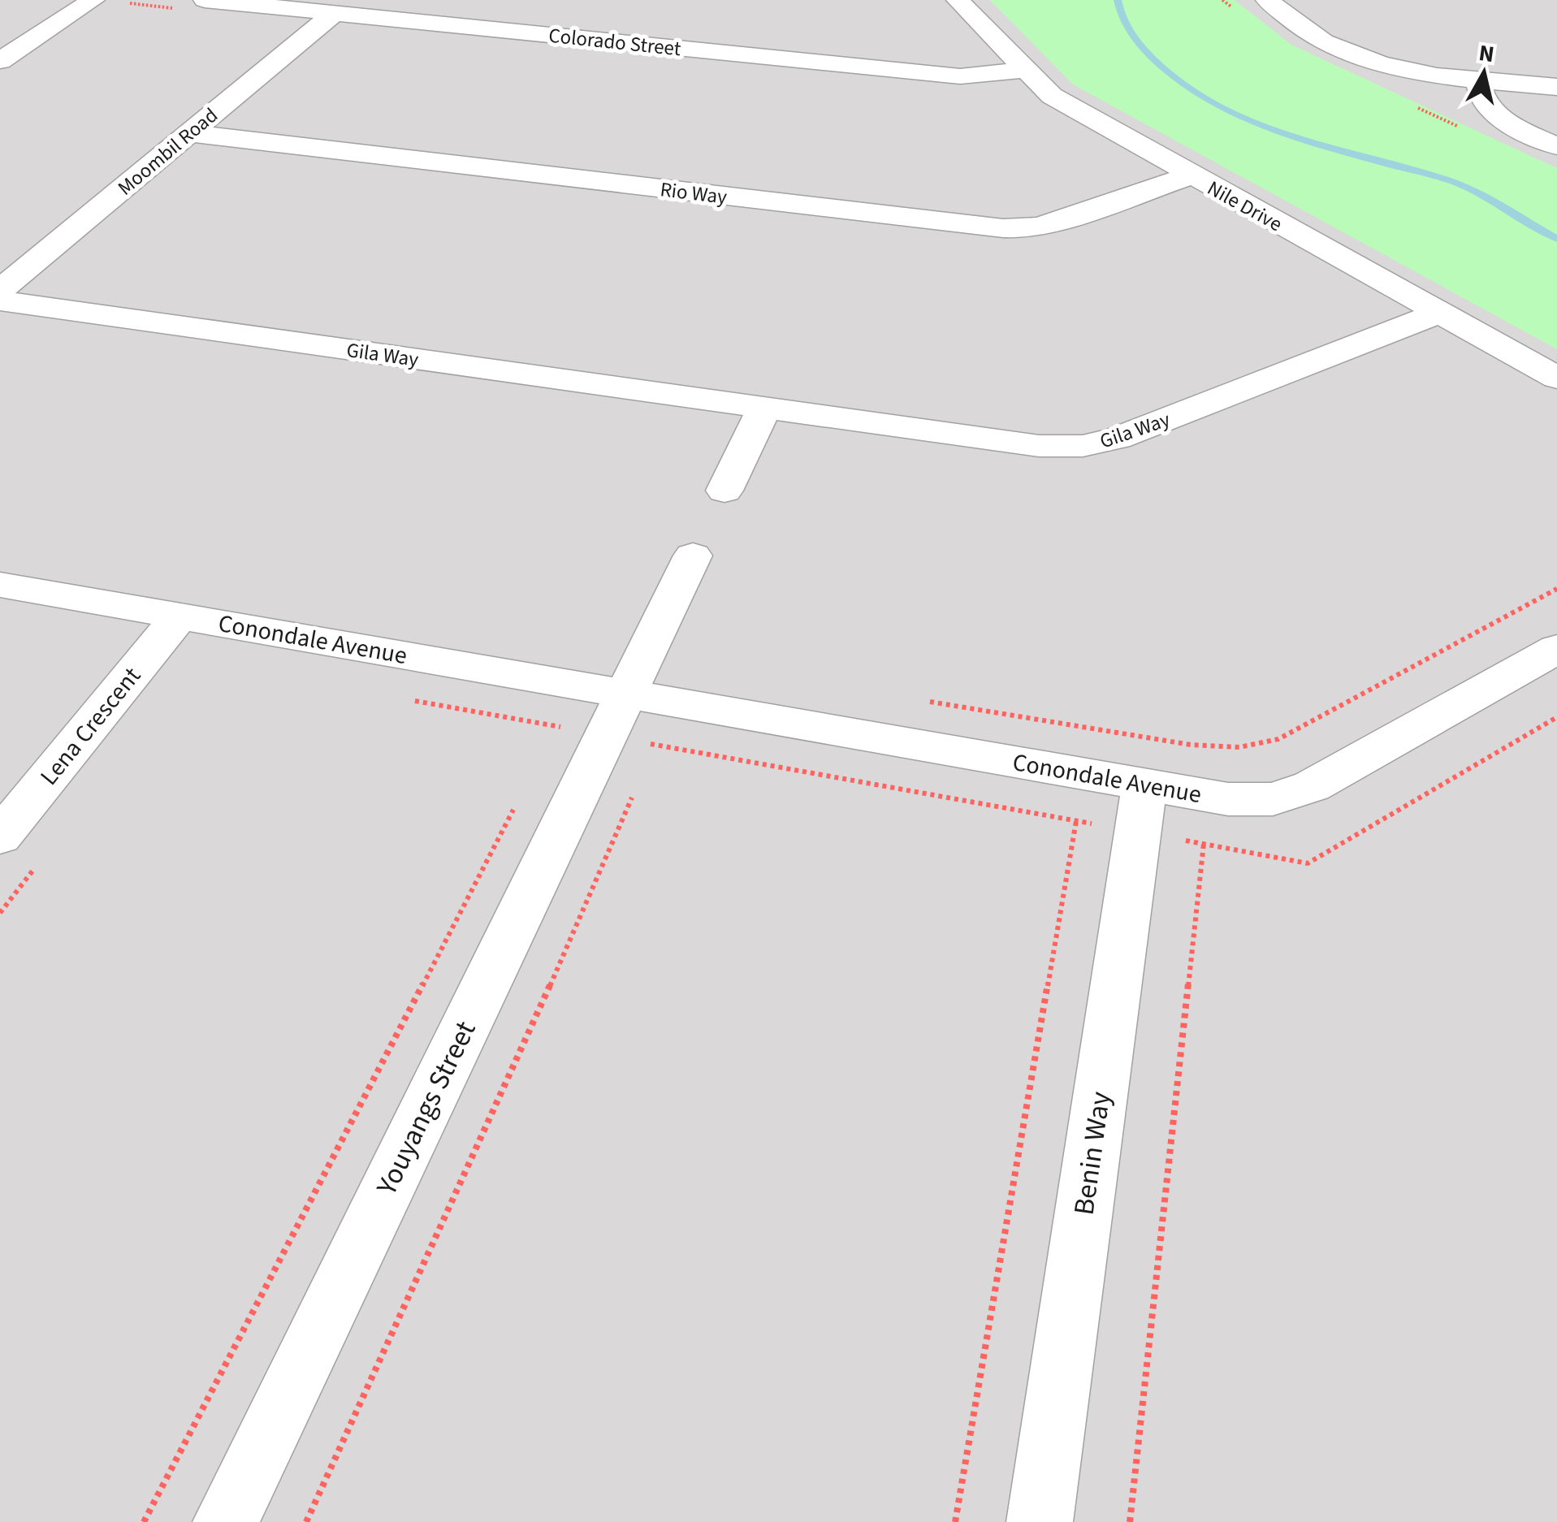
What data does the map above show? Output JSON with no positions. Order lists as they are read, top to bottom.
{
  "streets": {
    "street": [
      "Colorado Street",
      "Moombil Road",
      "Rio Way",
      "Nile Drive",
      "Gila Way",
      "Conondale Avenue",
      "Lena Crescent",
      "Youyangs Street",
      "Benin Way"
    ]
  },
  "crossings": [
    ["Colorado Street", "Moombil Road"],
    ["Colorado Street", "Nile Drive"],
    ["Moombil Road", "Rio Way"],
    ["Rio Way", "Nile Drive"],
    ["Nile Drive", "Gila Way"],
    ["Conondale Avenue", "Lena Crescent"],
    ["Conondale Avenue", "Youyangs Street"],
    ["Conondale Avenue", "Benin Way"]
  ],
  "north": "top"
}
